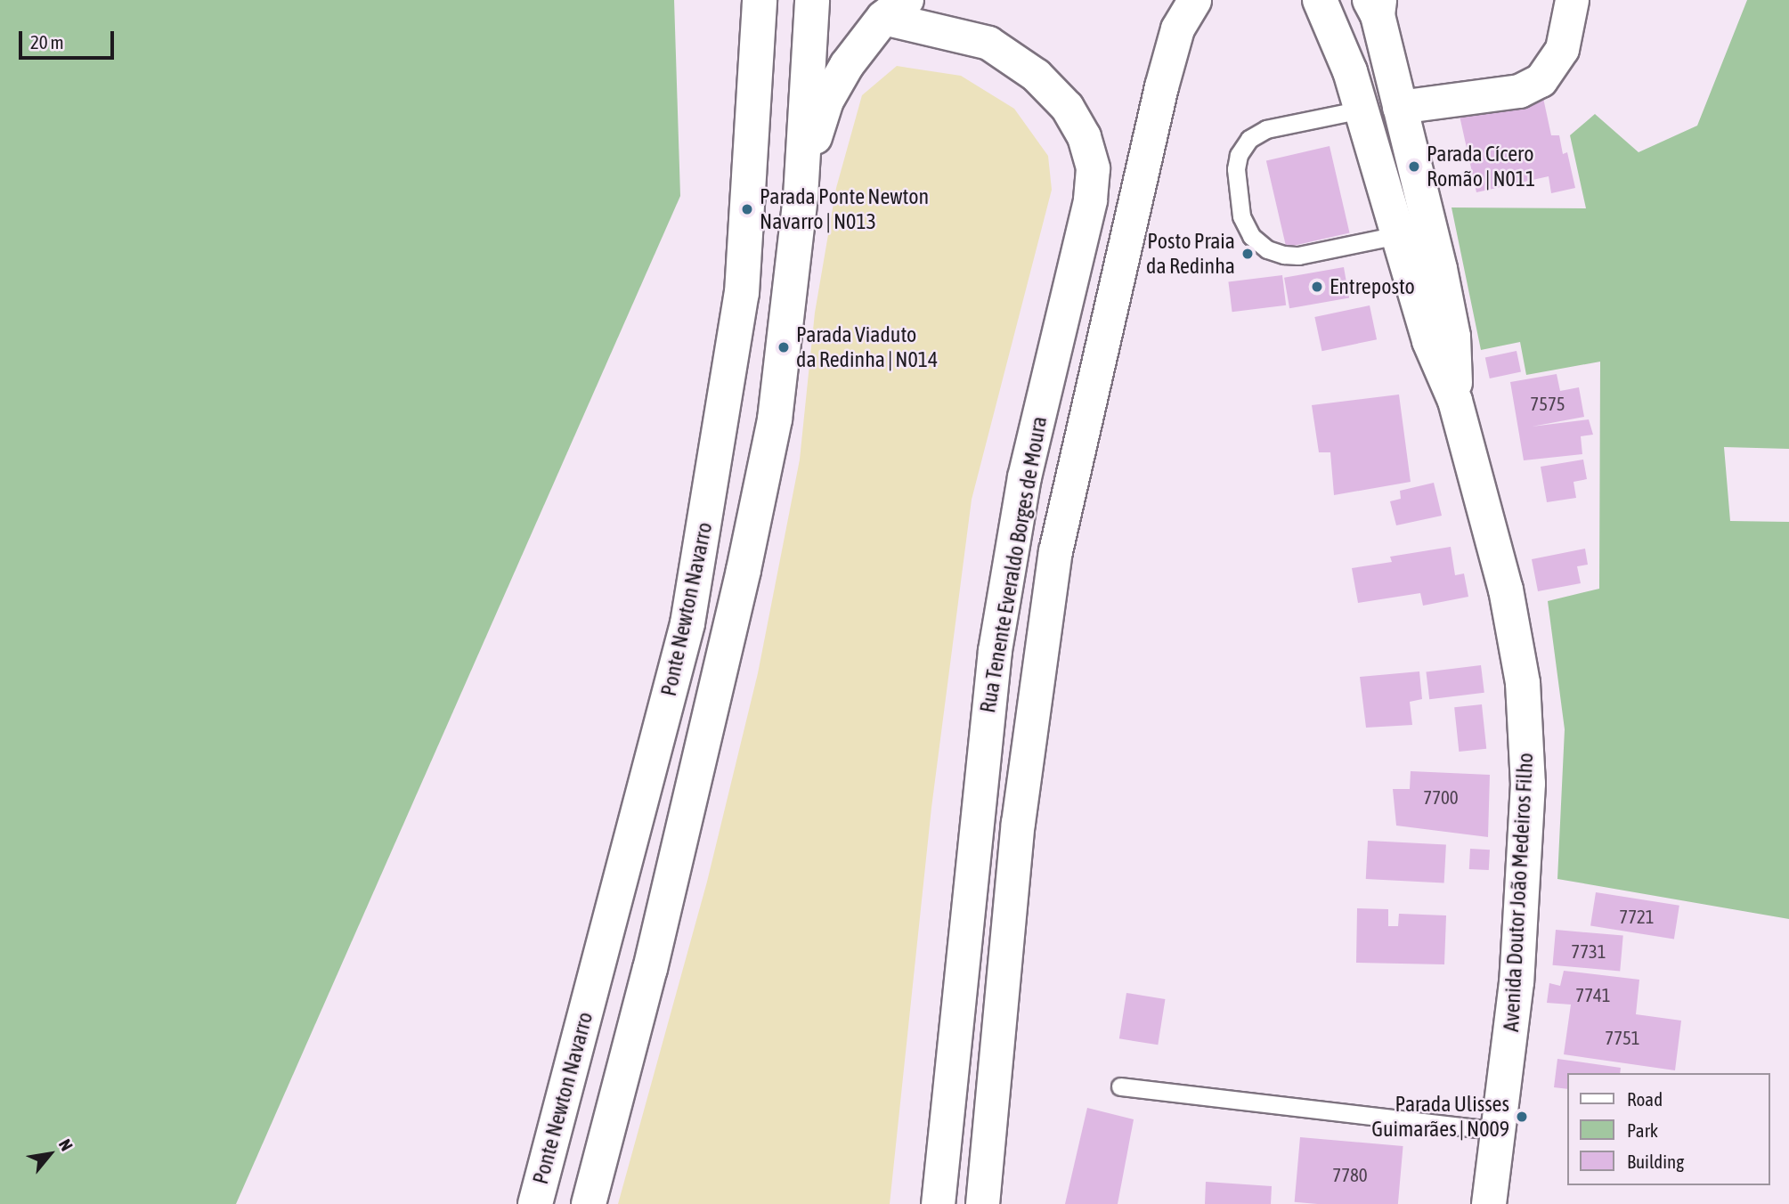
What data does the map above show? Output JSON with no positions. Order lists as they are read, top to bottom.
{
  "streets": {
    "main road": ["Ponte Newton Navarro", "Avenida Doutor João Medeiros Filho"],
    "street": ["Rua Tenente Everaldo Borges de Moura"]
  },
  "places": [
    "Parada Cícero Romão | N011",
    "Parada Ponte Newton Navarro | N013",
    "Posto Praia da Redinha",
    "Entreposto",
    "Parada Viaduto da Redinha | N014",
    "Parada Ulisses Guimarães | N009"
  ],
  "house_numbers": [
    "7575",
    "7700",
    "7721",
    "7731",
    "7741",
    "7751",
    "7780"
  ],
  "legend": ["Road", "Park", "Building"],
  "scale_bar": "20 m",
  "north": "top right"
}
